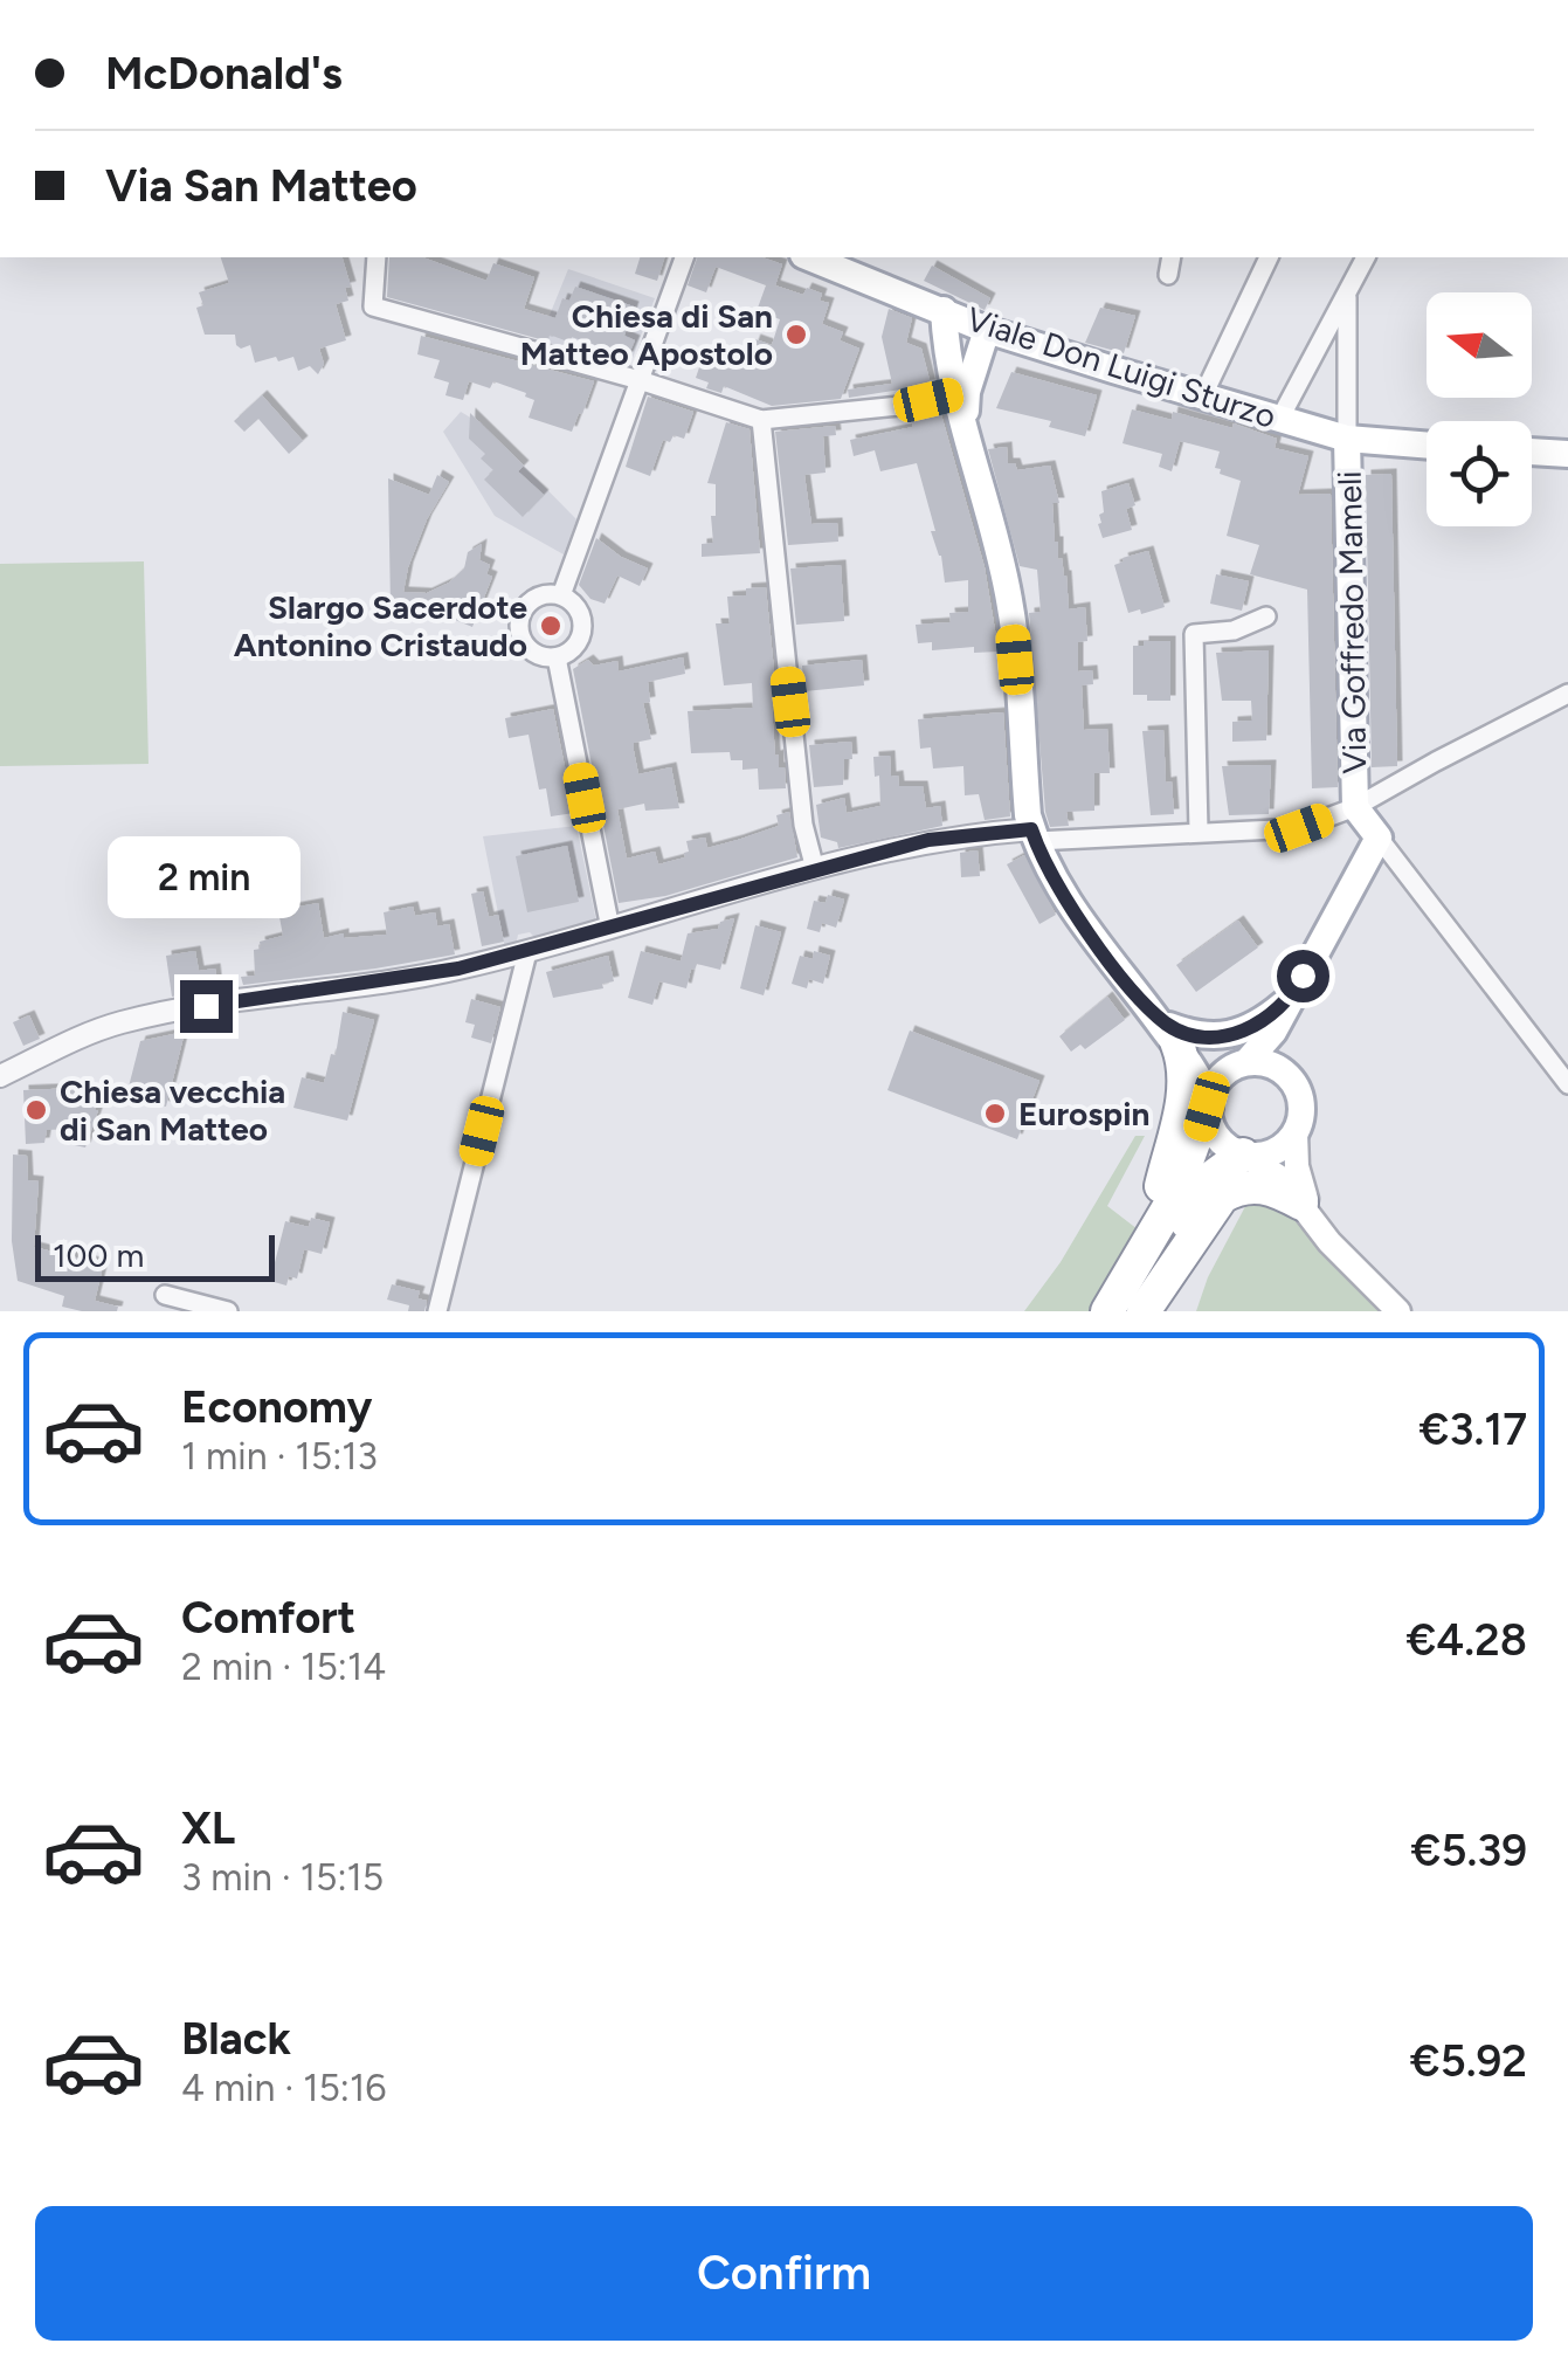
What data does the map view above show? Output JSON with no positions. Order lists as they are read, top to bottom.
{
  "streets": {
    "main road": ["Viale Don Luigi Sturzo", "Via Goffredo Mameli"]
  },
  "crossings": [
    ["Viale Don Luigi Sturzo", "Via Goffredo Mameli"]
  ],
  "places": [
    "Chiesa di San Matteo Apostolo",
    "Slargo Sacerdote Antonino Cristaudo",
    "Chiesa vecchia di San Matteo",
    "Eurospin"
  ],
  "scale_bar": "100 m",
  "north": "left",
  "page": {
    "banner": ["McDonald's", "Via San Matteo"],
    "bubble": "2 min",
    "scale": "100 m",
    "list": [
      {
        "name": "Economy",
        "note": "1 min · 15:13",
        "value": "€3.17"
      },
      {
        "name": "Comfort",
        "note": "2 min · 15:14",
        "value": "€4.28"
      },
      {
        "name": "XL",
        "note": "3 min · 15:15",
        "value": "€5.39"
      },
      {
        "name": "Black",
        "note": "4 min · 15:16",
        "value": "€5.92"
      }
    ],
    "buttons": "Confirm"
  }
}
